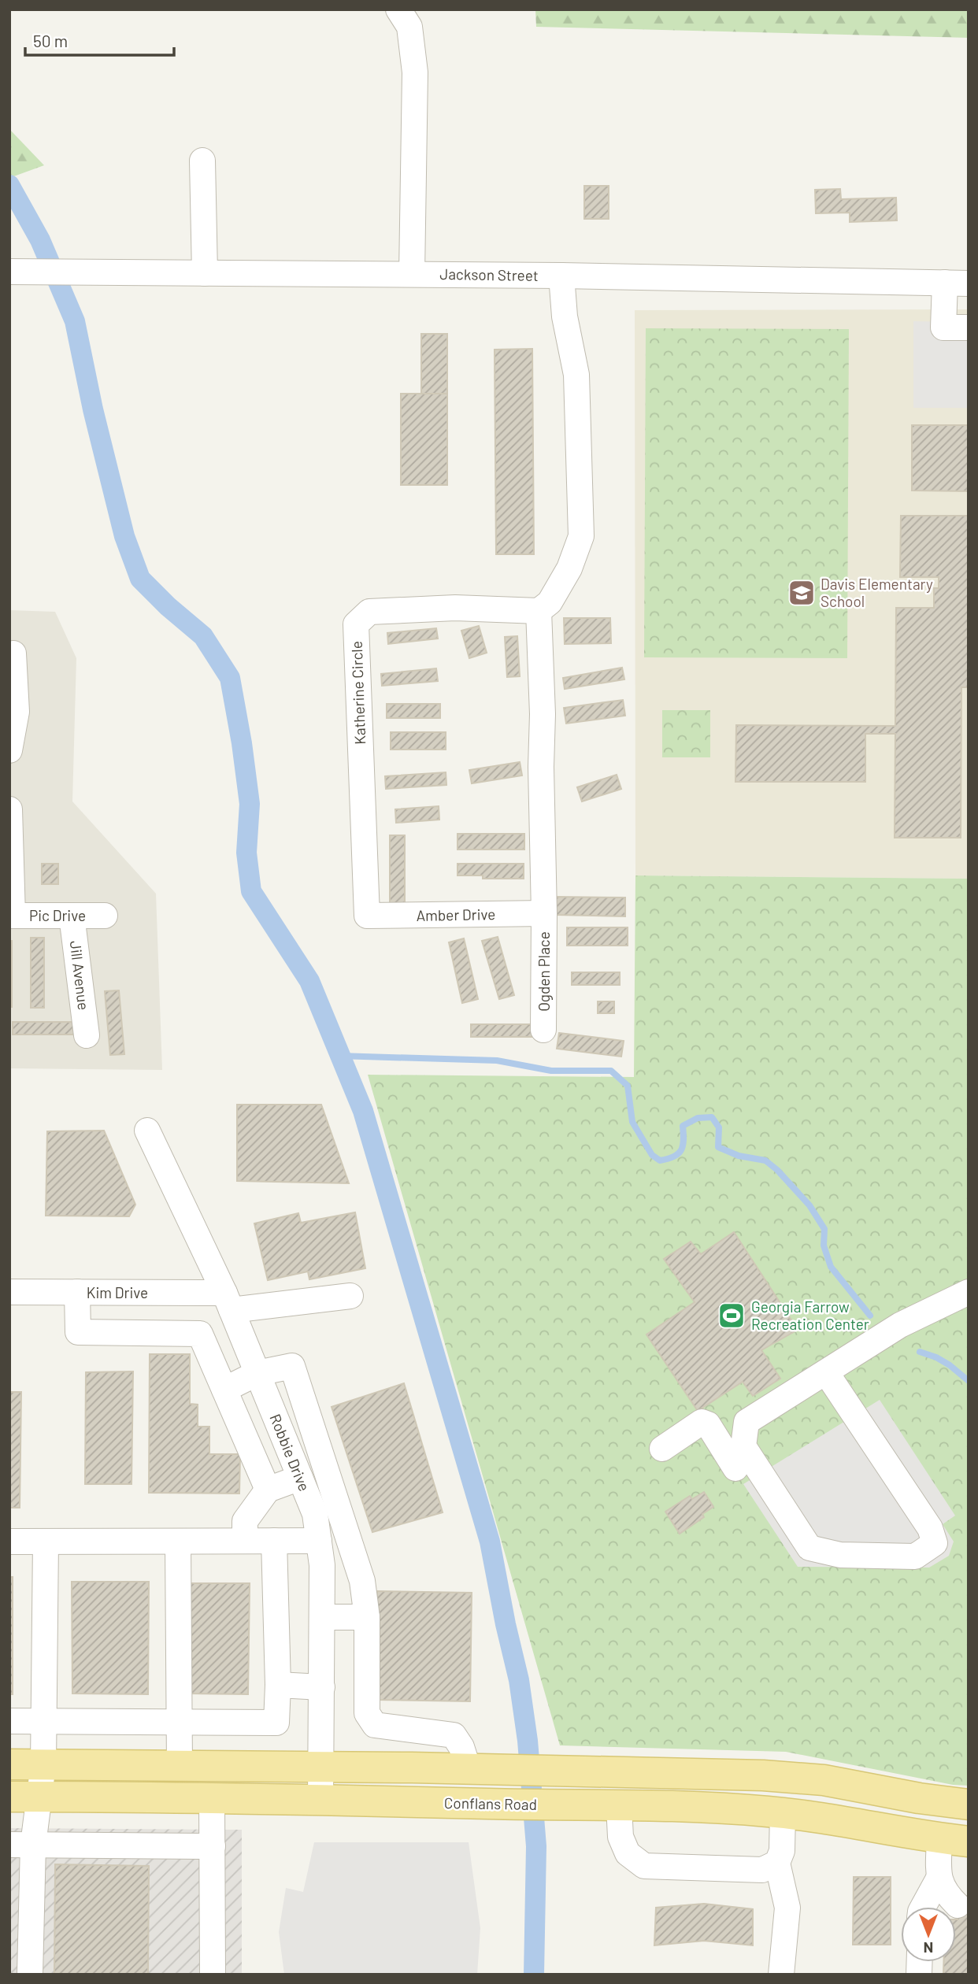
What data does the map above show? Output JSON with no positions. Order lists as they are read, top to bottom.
{
  "streets": {
    "main road": ["Conflans Road"],
    "street": [
      "Jackson Street",
      "Katherine Circle",
      "Amber Drive",
      "Pic Drive",
      "Ogden Place",
      "Jill Avenue",
      "Kim Drive",
      "Robbie Drive"
    ]
  },
  "crossings": [
    ["Katherine Circle", "Amber Drive"],
    ["Amber Drive", "Ogden Place"],
    ["Pic Drive", "Jill Avenue"],
    ["Kim Drive", "Robbie Drive"],
    ["Robbie Drive", "Conflans Road"]
  ],
  "places": {
    "school or university": ["Davis Elementary School"],
    "sports": ["Georgia Farrow Recreation Center"]
  },
  "scale_bar": "50 m",
  "north": "bottom"
}
